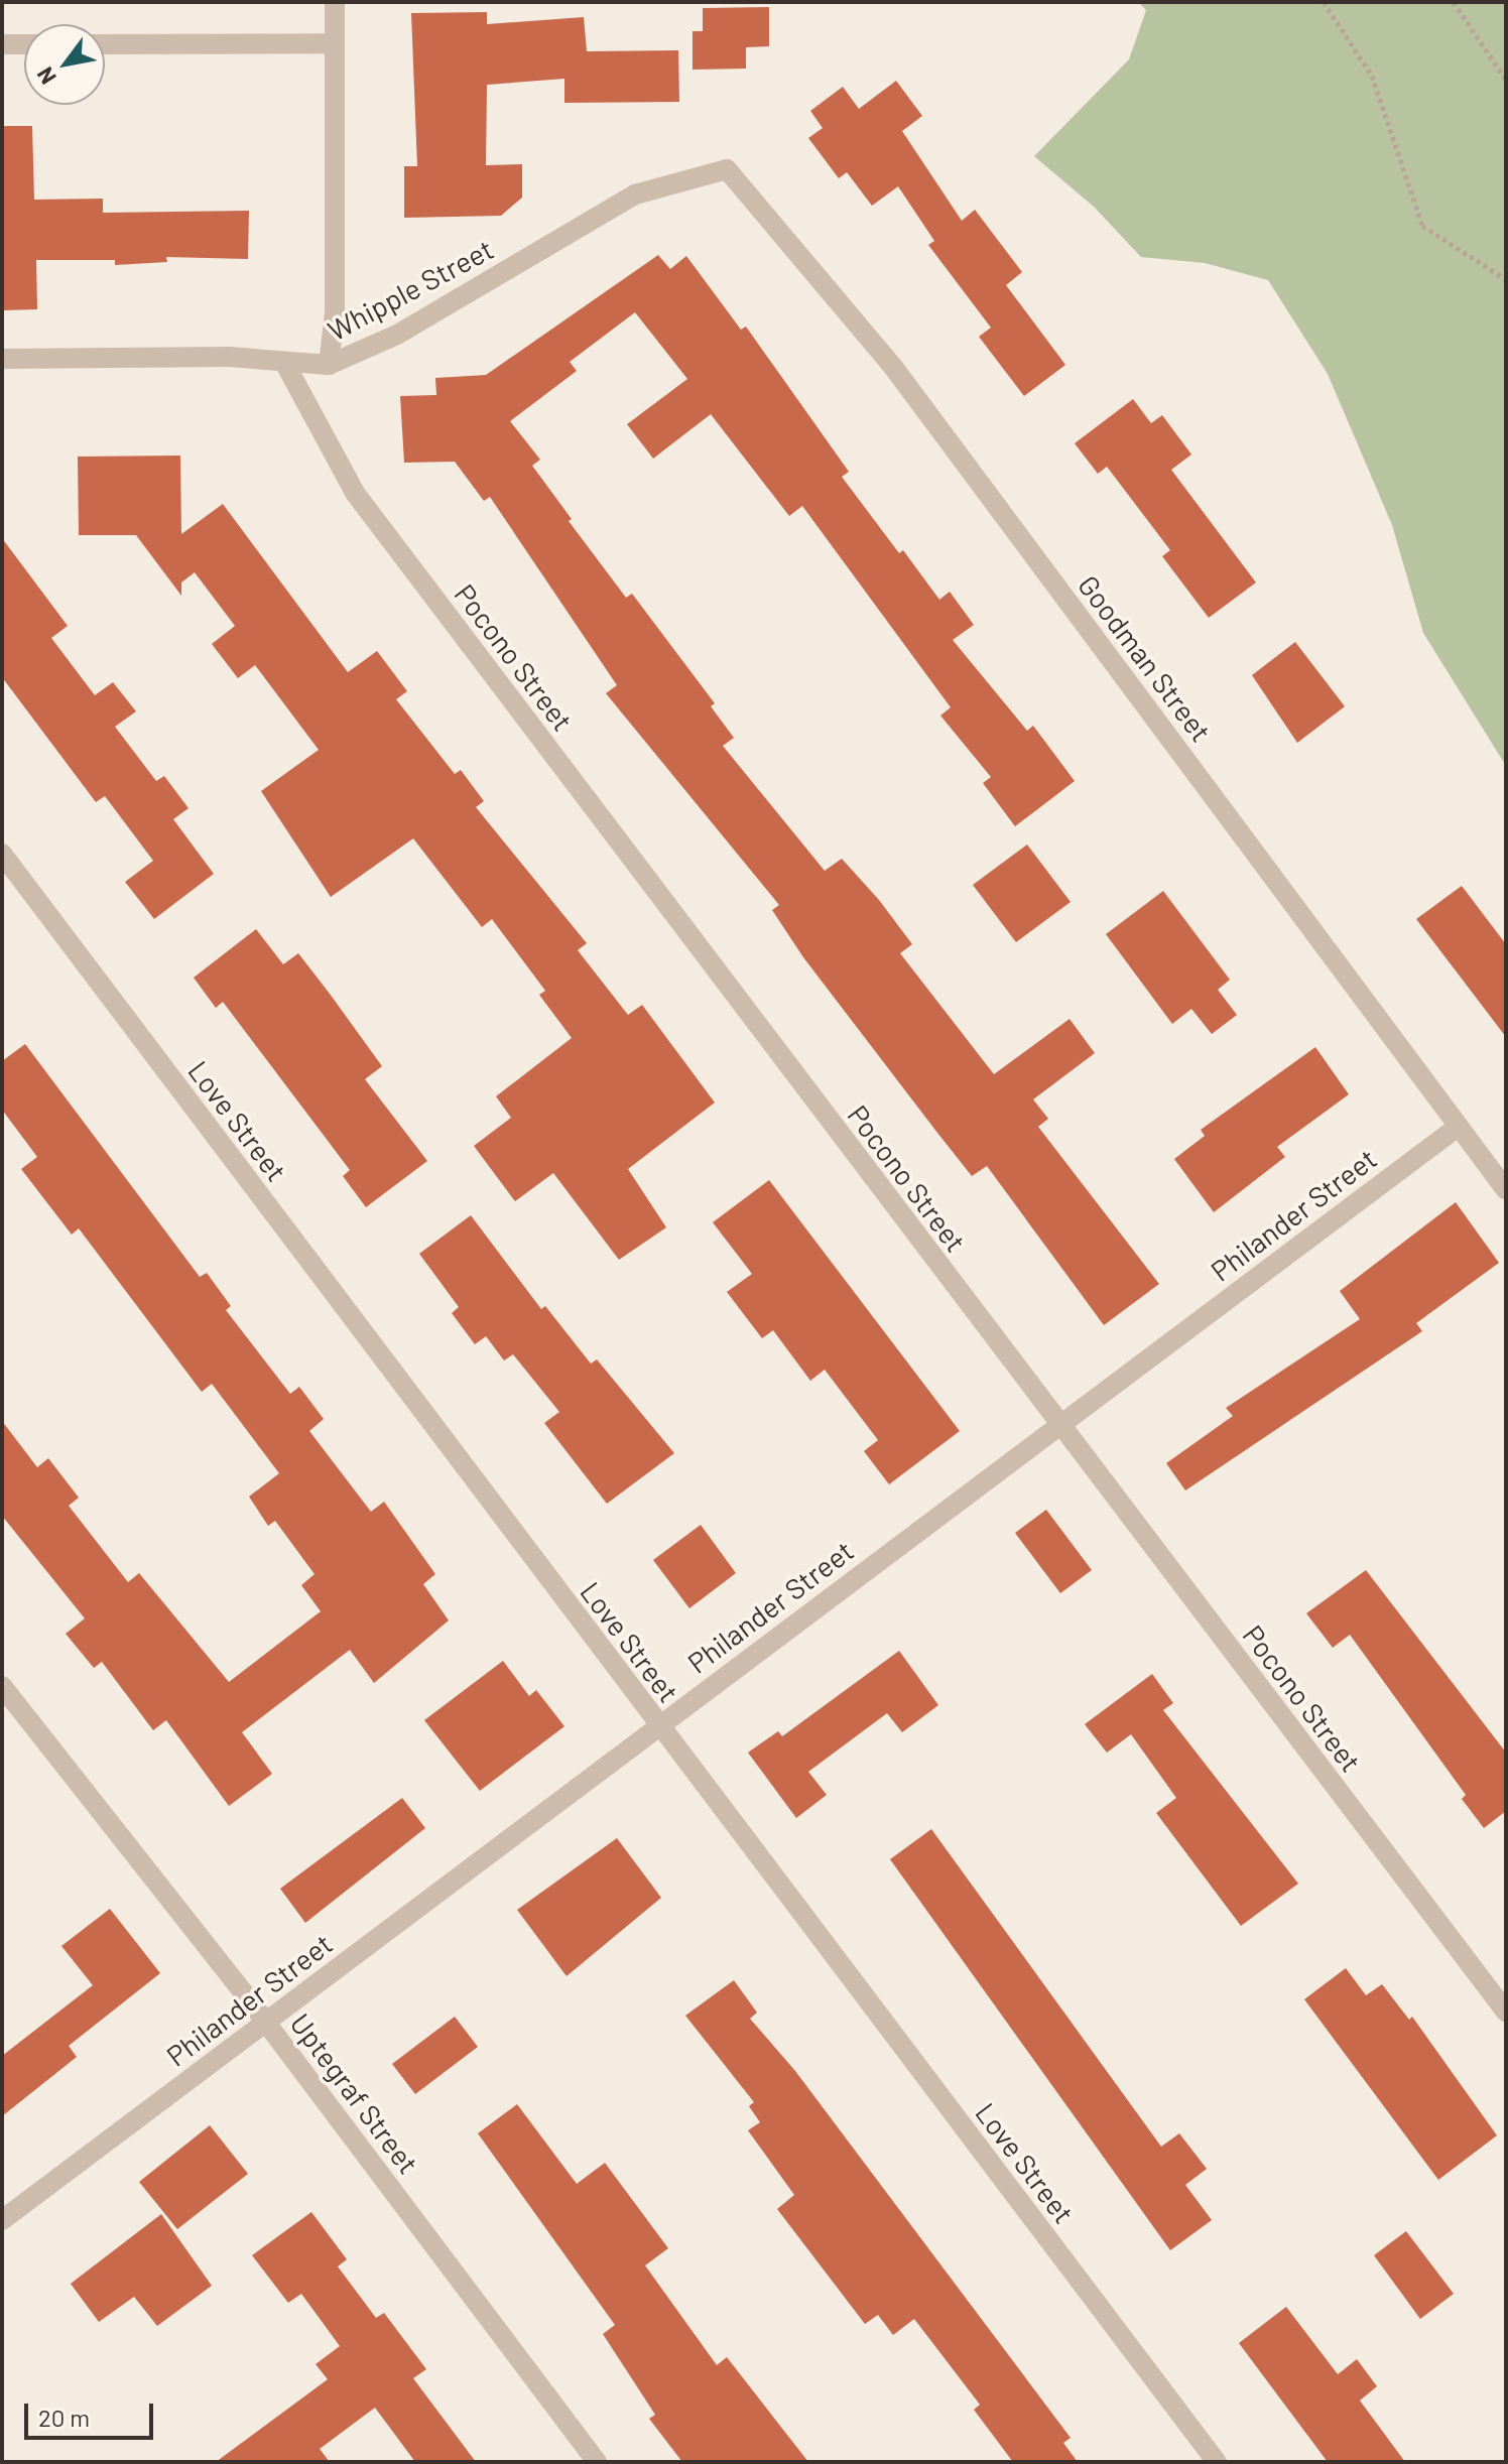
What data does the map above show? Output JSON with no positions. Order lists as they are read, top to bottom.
{
  "streets": {
    "street": [
      "Whipple Street",
      "Pocono Street",
      "Goodman Street",
      "Love Street",
      "Philander Street",
      "Uptegraf Street"
    ]
  },
  "crossings": [
    ["Whipple Street", "Pocono Street"],
    ["Whipple Street", "Goodman Street"],
    ["Pocono Street", "Philander Street"],
    ["Goodman Street", "Philander Street"],
    ["Love Street", "Philander Street"],
    ["Philander Street", "Uptegraf Street"]
  ],
  "scale_bar": "20 m",
  "north": "bottom left"
}
